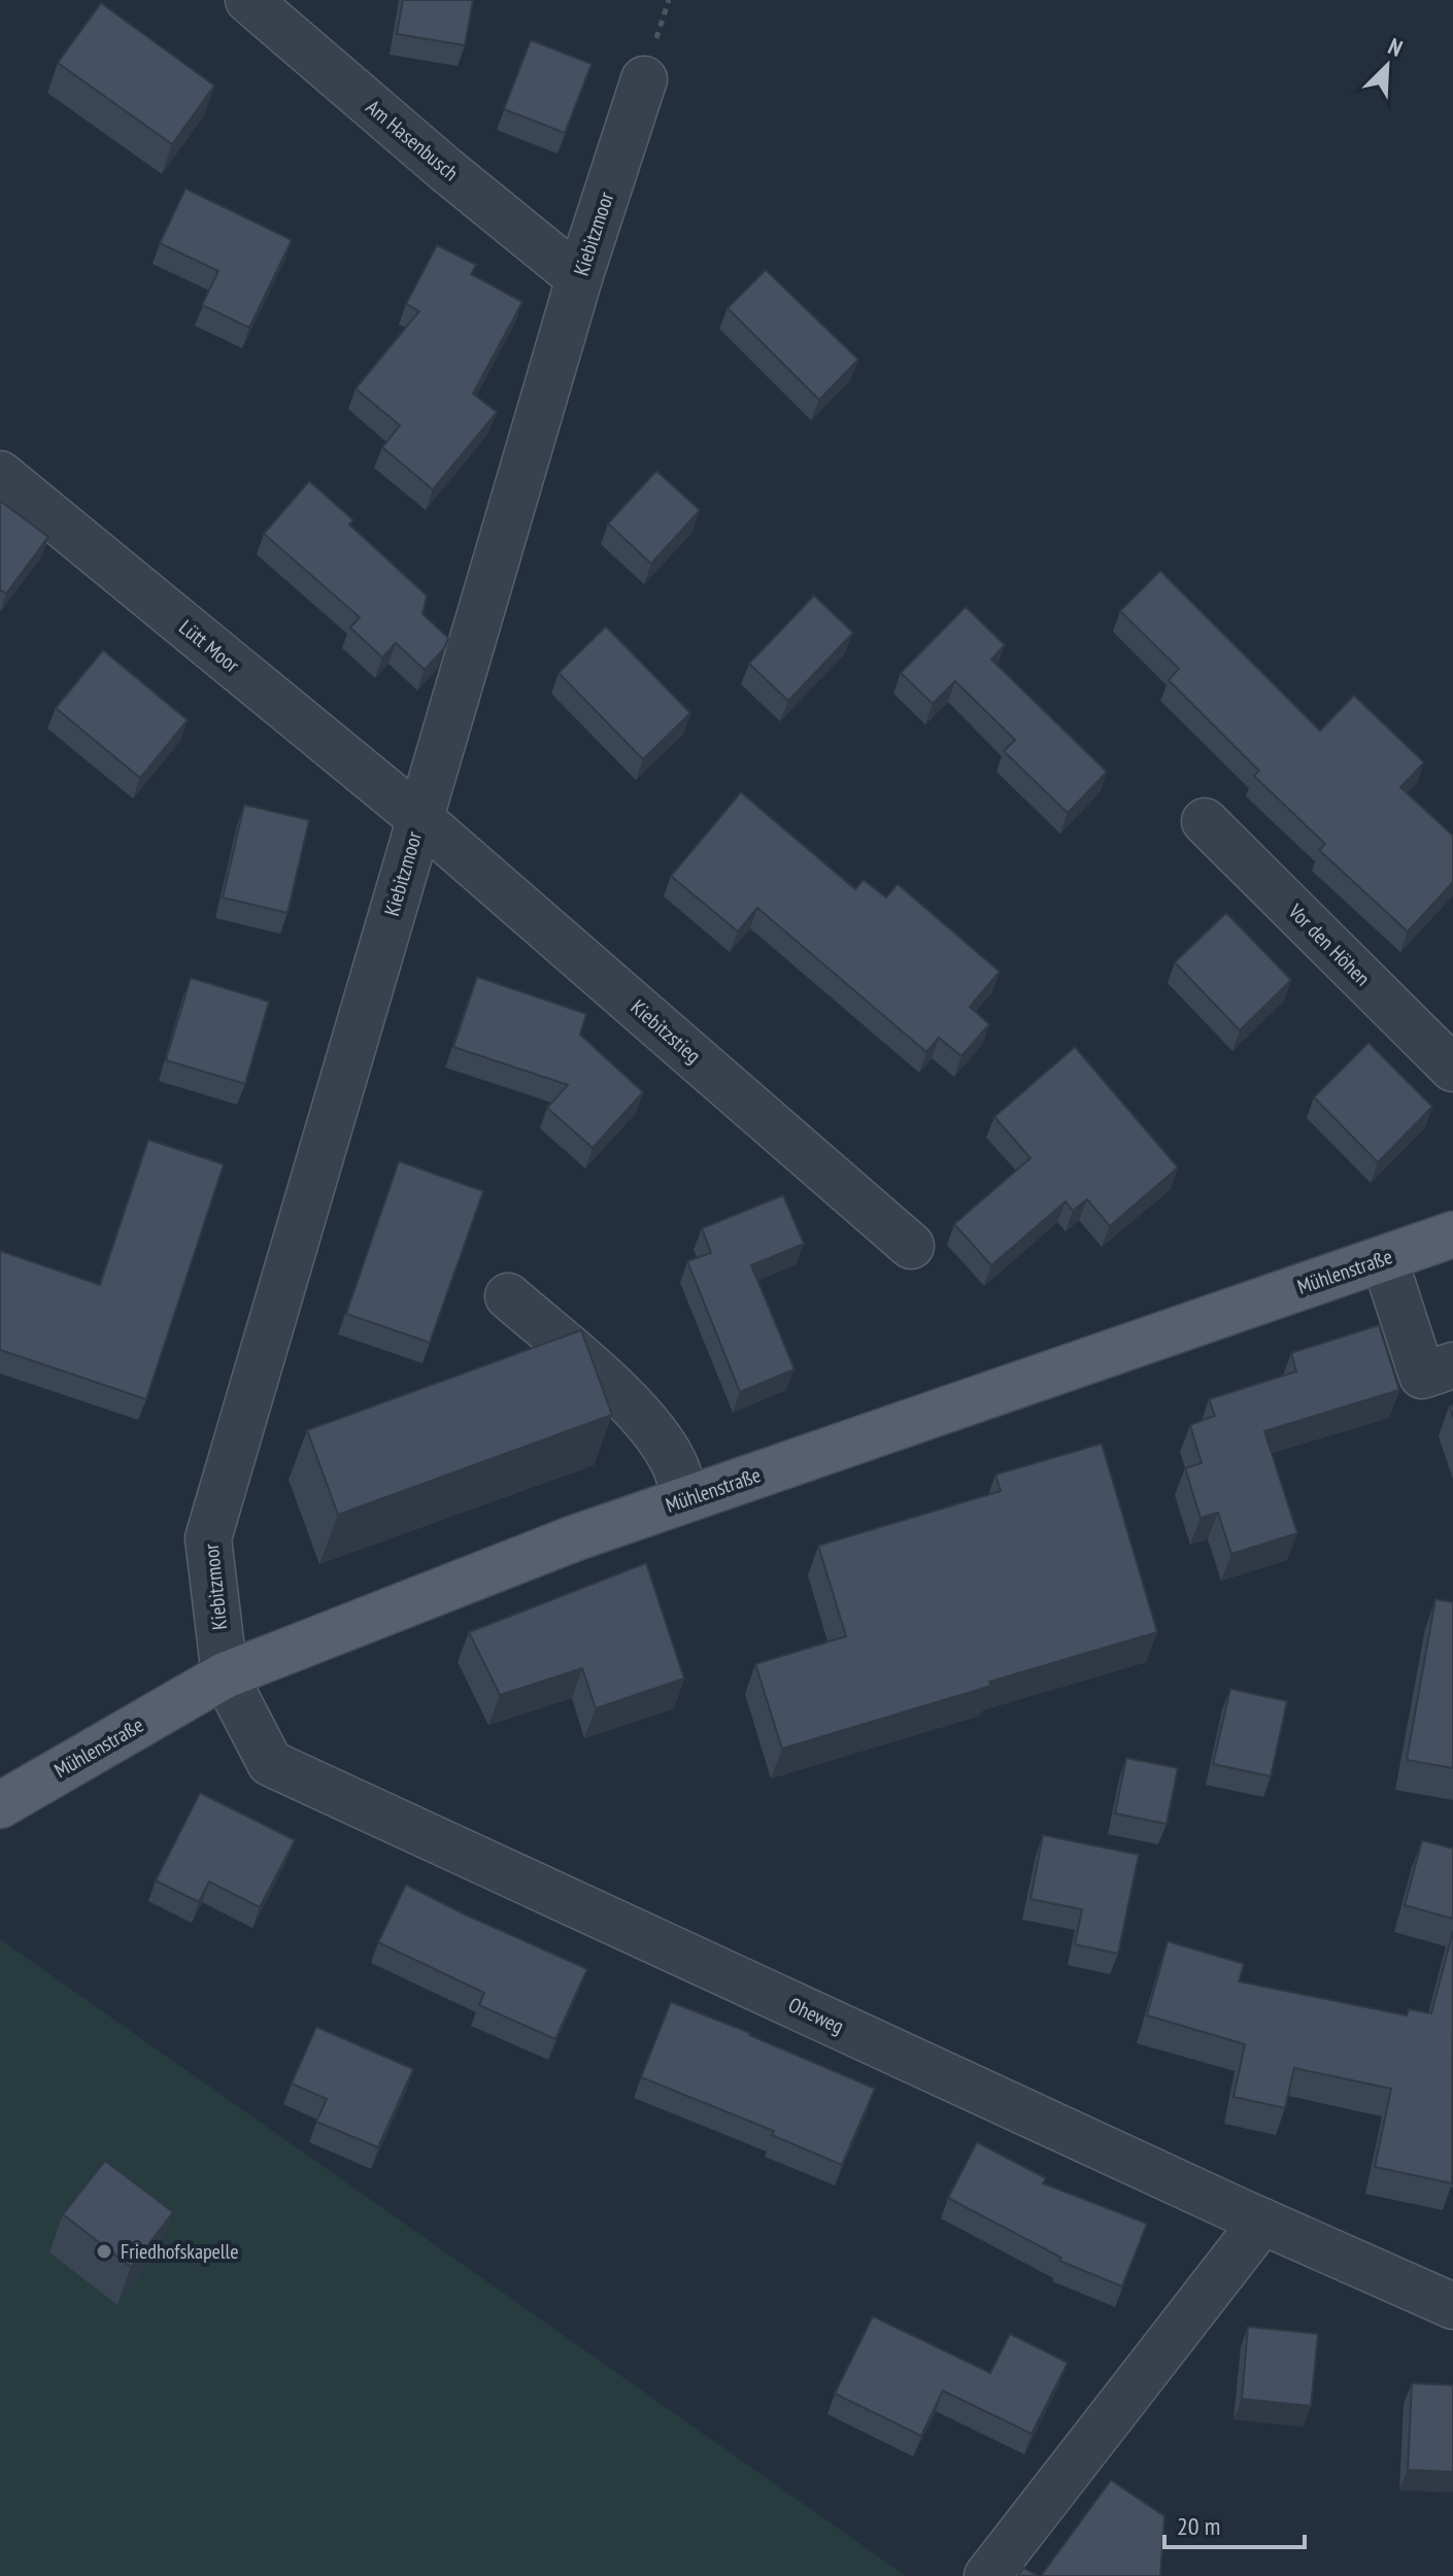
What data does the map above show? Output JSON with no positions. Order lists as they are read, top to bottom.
{
  "streets": {
    "main road": ["Mühlenstraße"],
    "street": [
      "Am Hasenbusch",
      "Kiebitzmoor",
      "Lütt Moor",
      "Vor den Höhen",
      "Kiebitzstieg",
      "Oheweg"
    ]
  },
  "crossings": [
    ["Am Hasenbusch", "Kiebitzmoor"],
    ["Kiebitzmoor", "Lütt Moor"],
    ["Kiebitzmoor", "Kiebitzstieg"],
    ["Kiebitzmoor", "Mühlenstraße"],
    ["Kiebitzmoor", "Oheweg"],
    ["Lütt Moor", "Kiebitzstieg"],
    ["Mühlenstraße", "Oheweg"]
  ],
  "places": ["Friedhofskapelle"],
  "scale_bar": "20 m",
  "north": "top right"
}
